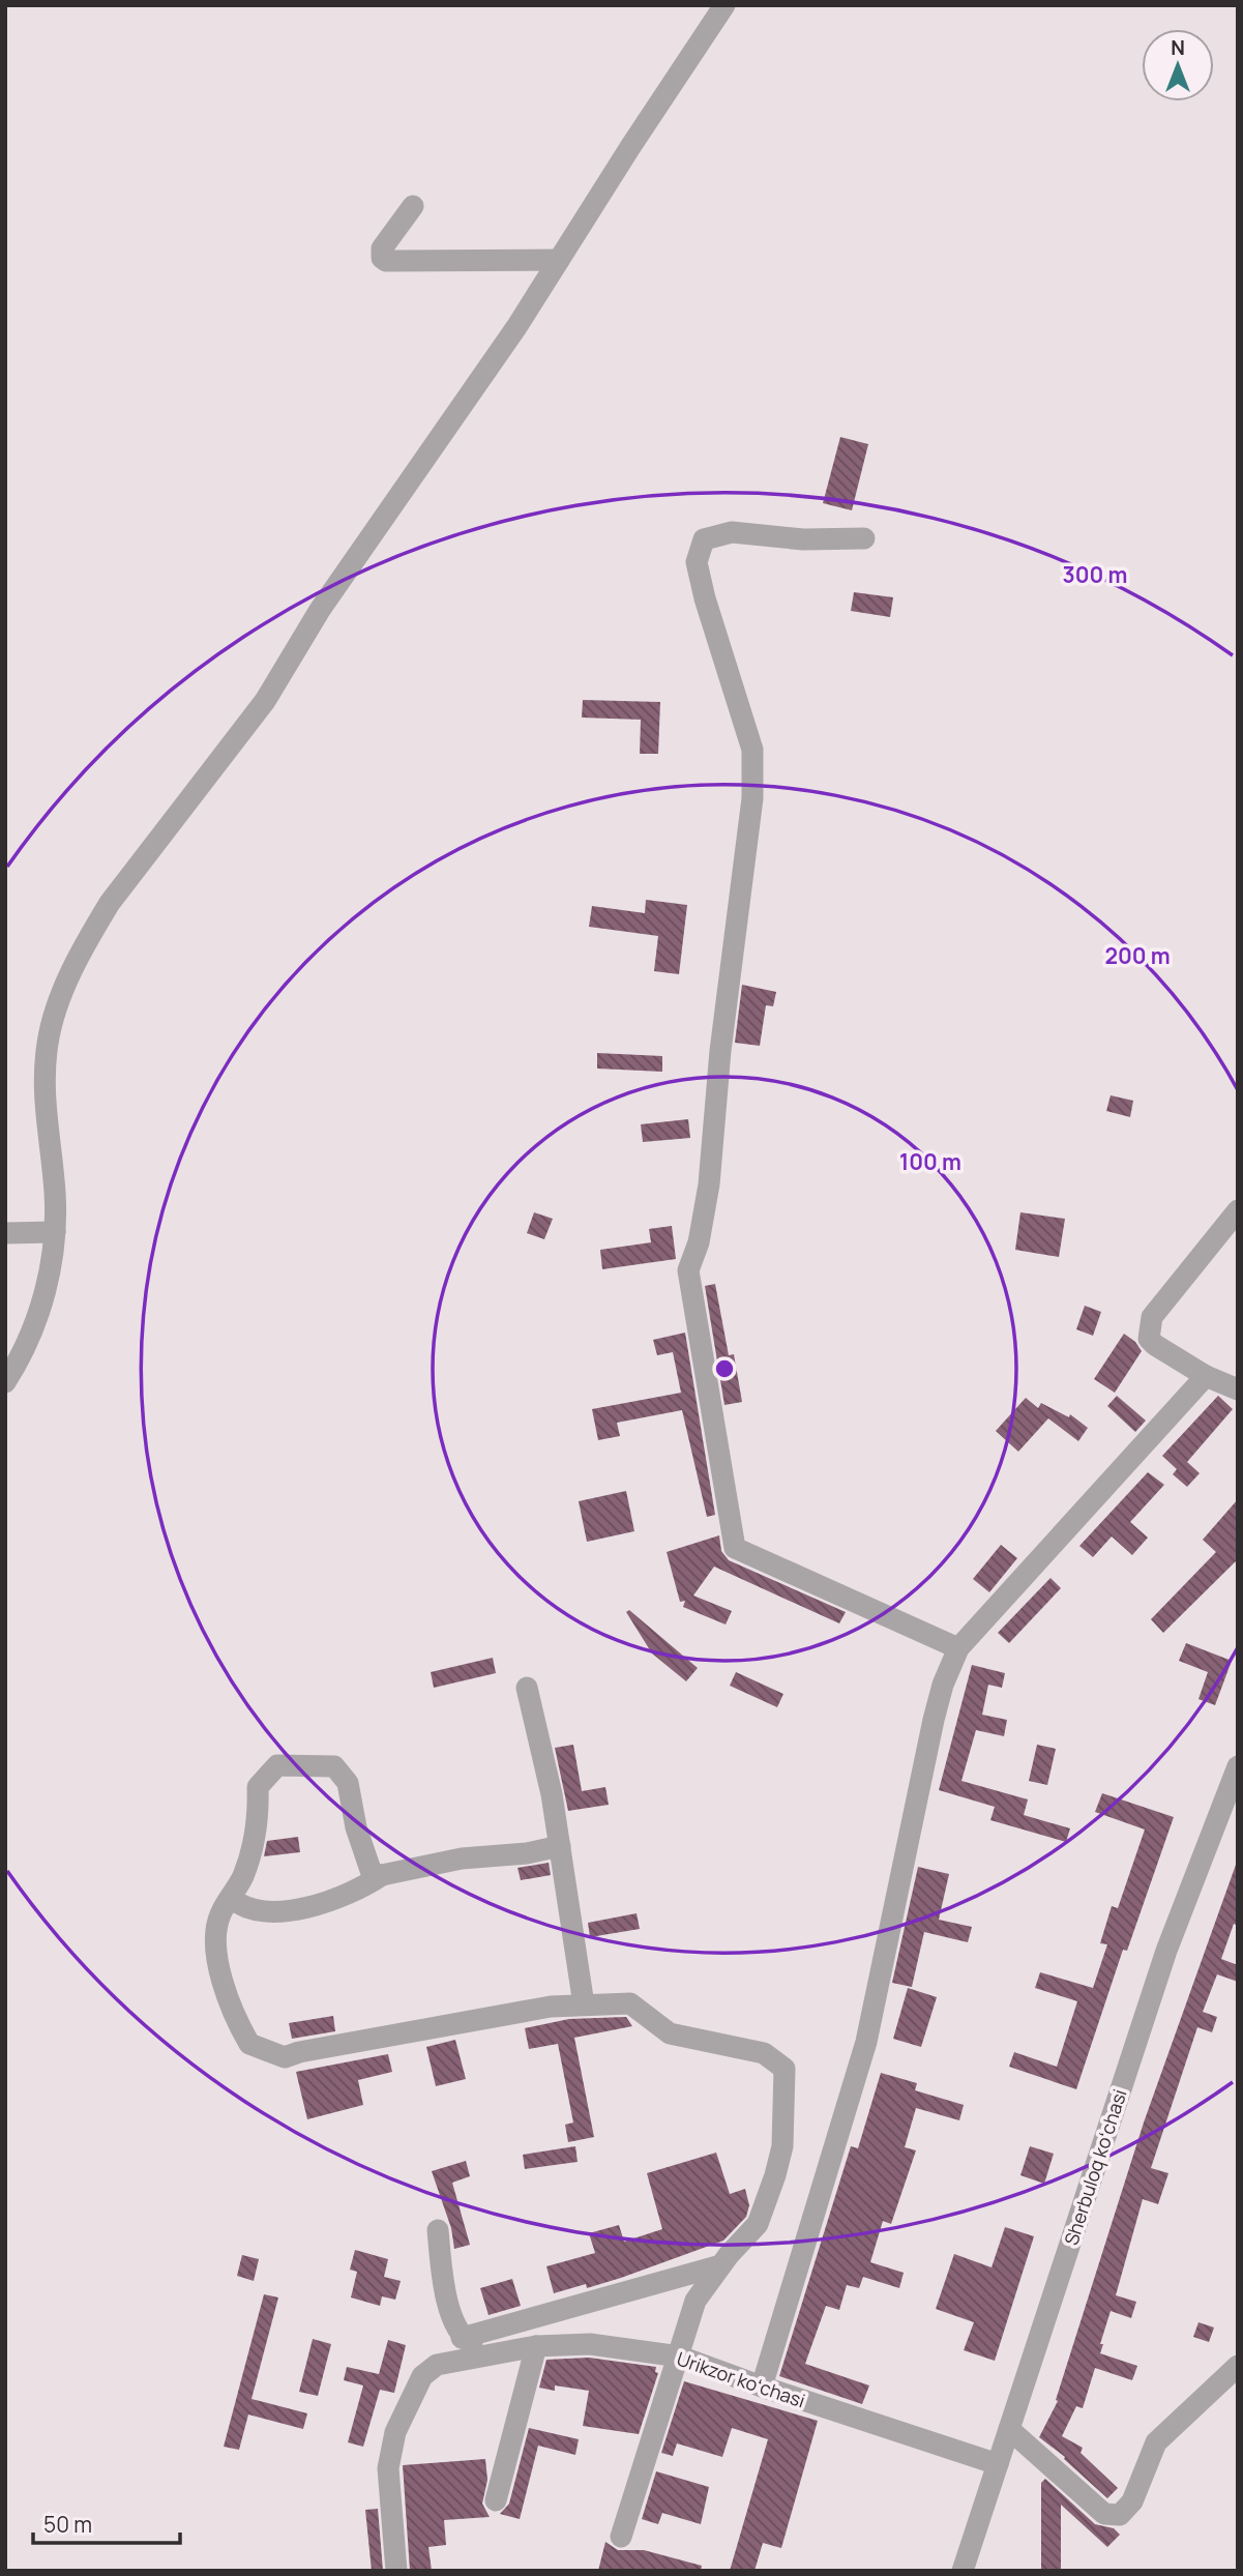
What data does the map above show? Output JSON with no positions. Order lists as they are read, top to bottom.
{
  "streets": {
    "street": ["Sherbuloq koʻchasi", "Urikzor koʻchasi"]
  },
  "crossings": [
    ["Sherbuloq koʻchasi", "Urikzor koʻchasi"]
  ],
  "scale_bar": "50 m",
  "north": "top",
  "rings": ["300 m", "200 m", "100 m"]
}
